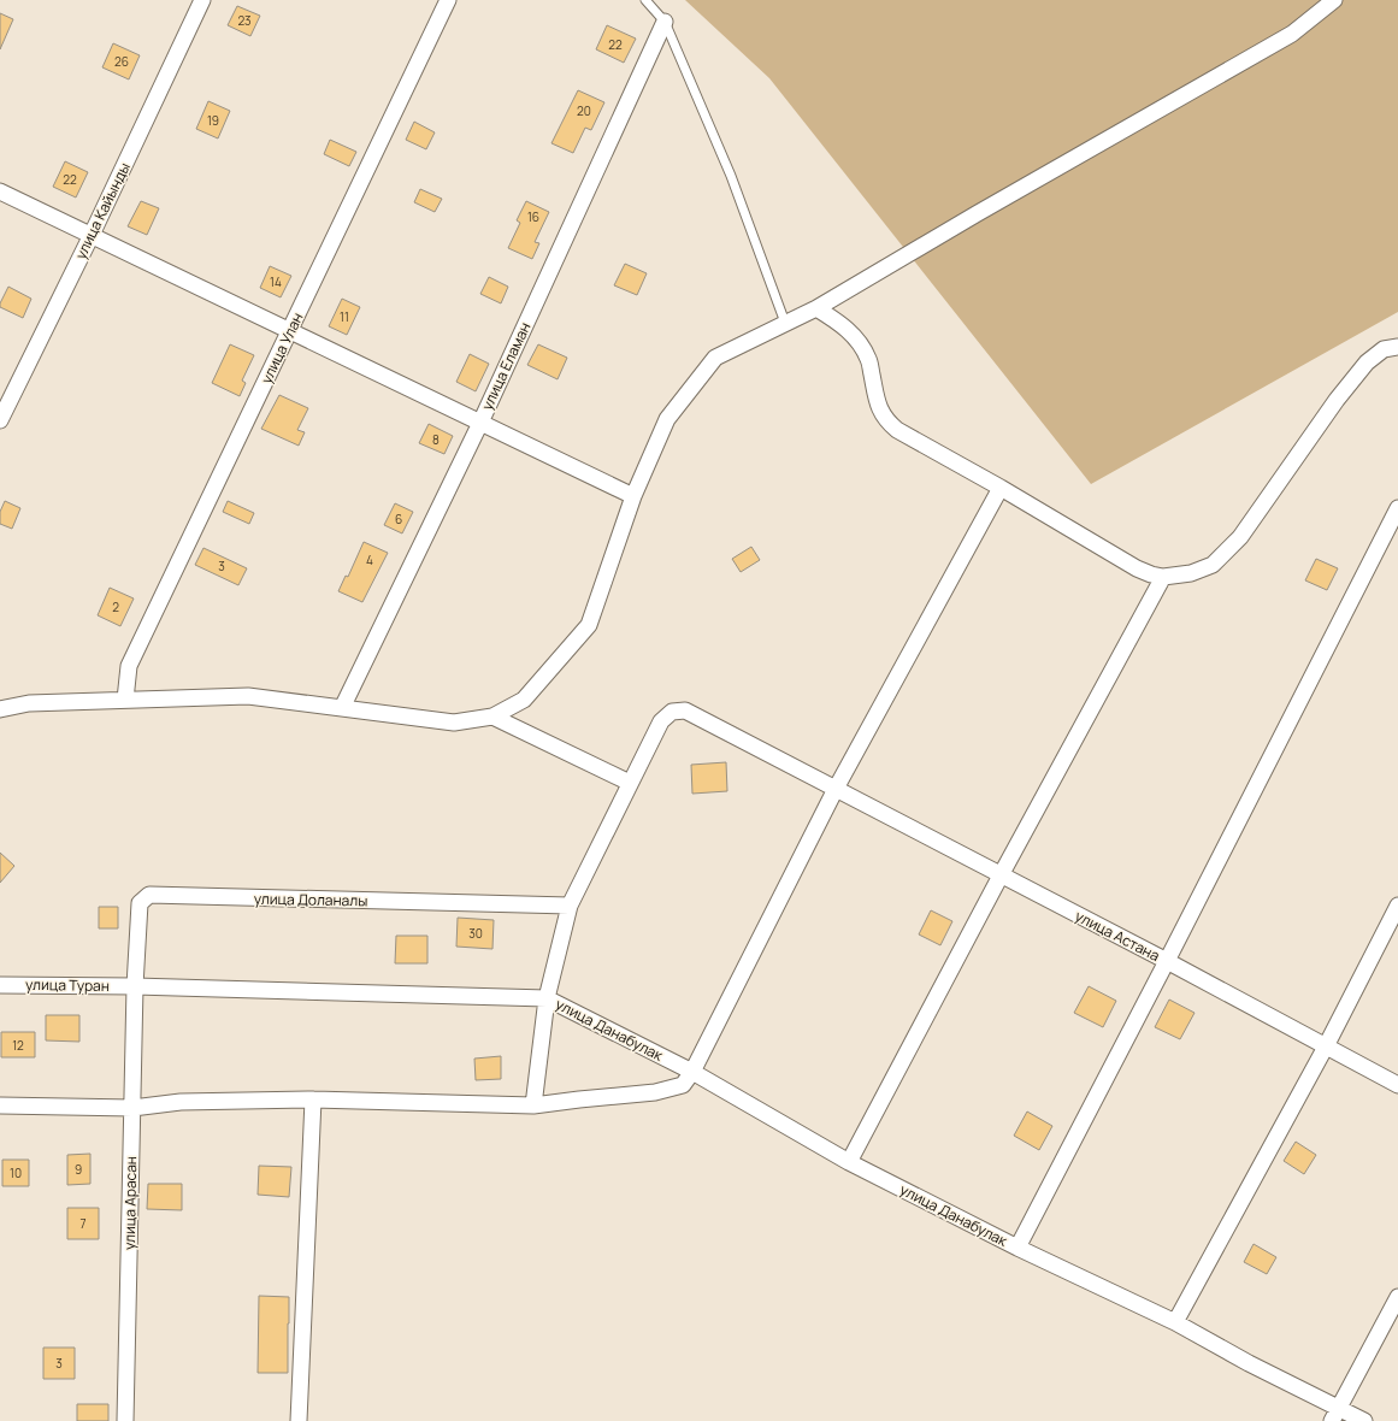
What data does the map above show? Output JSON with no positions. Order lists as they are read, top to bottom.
{
  "streets": {
    "street": [
      "улица Кайынды",
      "улица Улан",
      "улица Еламан",
      "улица Доланалы",
      "улица Астана",
      "улица Туран",
      "улица Данабулак",
      "улица Арасан"
    ]
  },
  "crossings": [
    ["улица Доланалы", "улица Астана"],
    ["улица Доланалы", "улица Туран"],
    ["улица Доланалы", "улица Арасан"],
    ["улица Астана", "улица Туран"],
    ["улица Астана", "улица Данабулак"],
    ["улица Туран", "улица Данабулак"],
    ["улица Туран", "улица Арасан"]
  ],
  "house_numbers": [
    "23",
    "22",
    "26",
    "20",
    "19",
    "22",
    "16",
    "14",
    "11",
    "8",
    "6",
    "4",
    "3",
    "2",
    "30",
    "12",
    "9",
    "10",
    "7",
    "3"
  ]
}
